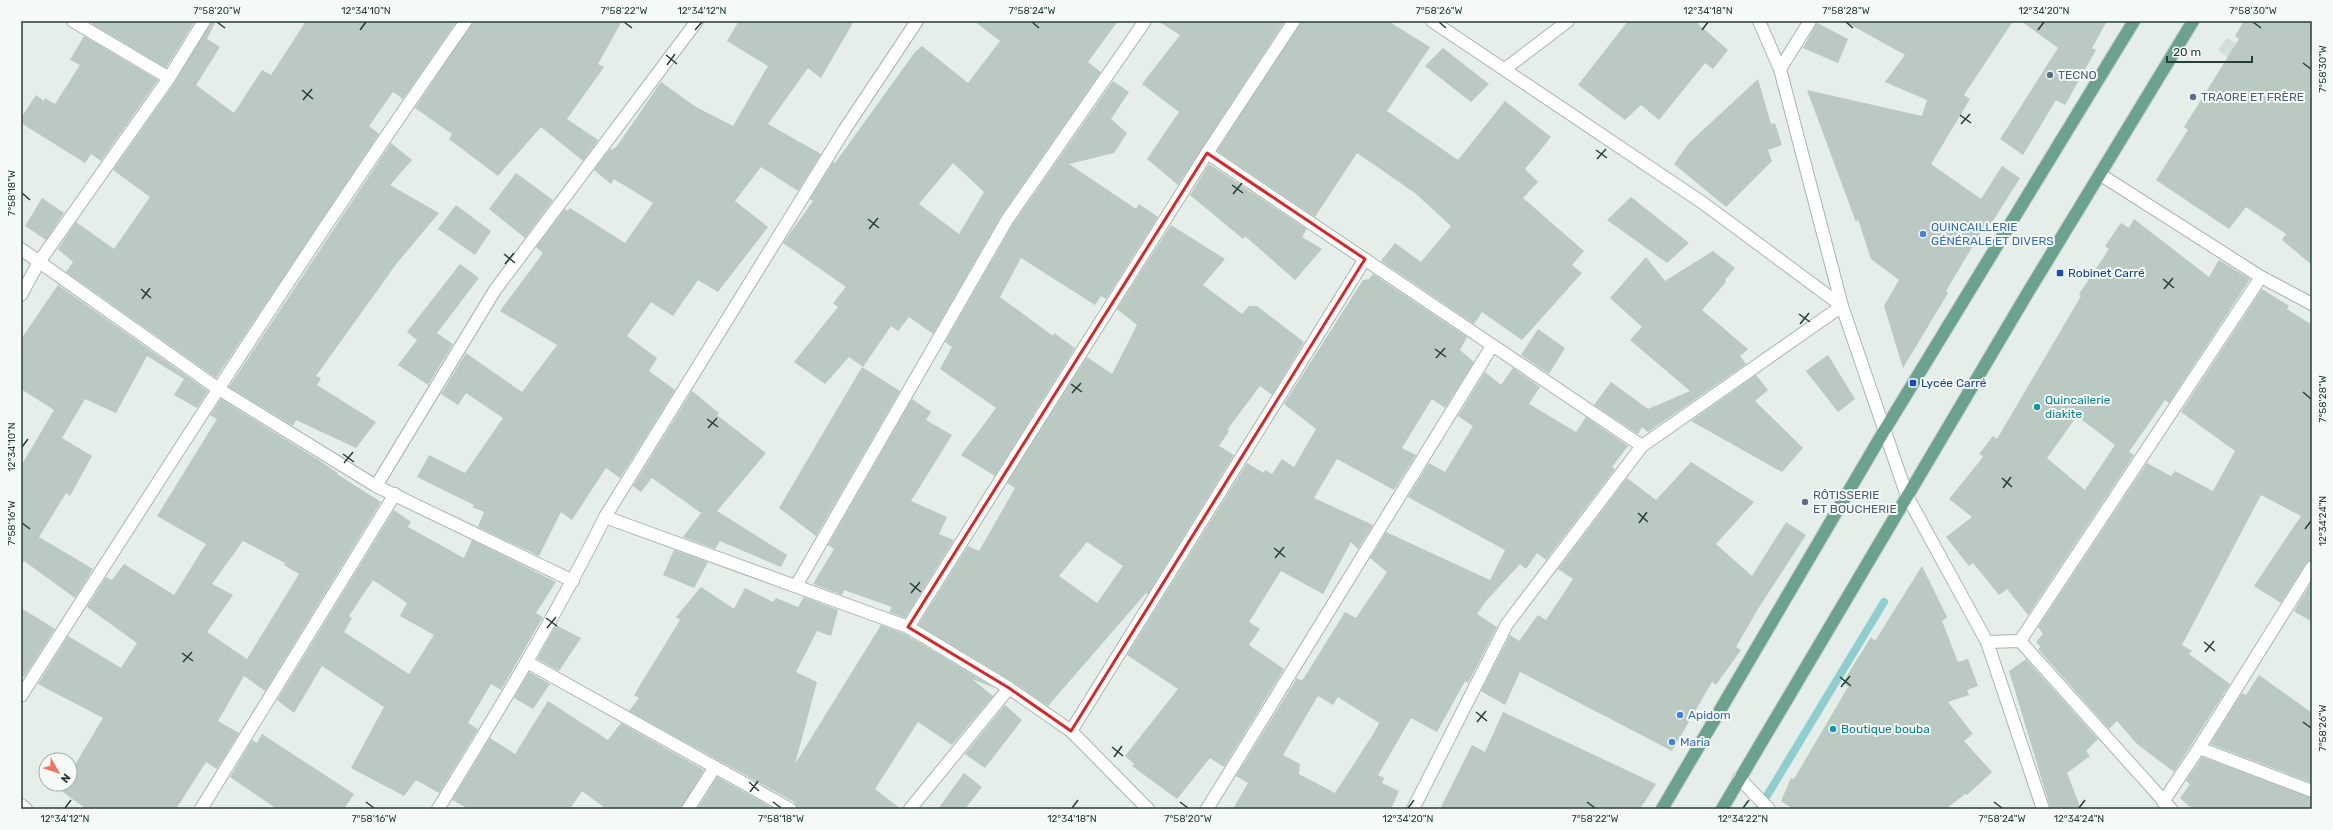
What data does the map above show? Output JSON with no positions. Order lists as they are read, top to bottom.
{
  "places": {
    "other": [
      "TECNO",
      "TRAORE ET FRÈRE",
      "QUINCAILLERIE GÉNÉRALE ET DIVERS",
      "Quincailerie diakite",
      "RÔTISSERIE ET BOUCHERIE",
      "Apidom",
      "Boutique bouba",
      "Maria"
    ],
    "transit": ["Robinet Carré", "Lycée Carré"]
  },
  "scale_bar": "20 m",
  "north": "bottom right",
  "coordinates": [
    "7°58'20\"W",
    "12°34'10\"N",
    "7°58'22\"W",
    "12°34'12\"N",
    "7°58'24\"W",
    "7°58'26\"W",
    "12°34'18\"N",
    "7°58'28\"W",
    "12°34'20\"N",
    "7°58'30\"W",
    "7°58'18\"W",
    "12°34'24\"N",
    "7°58'16\"W",
    "12°34'22\"N"
  ]
}
